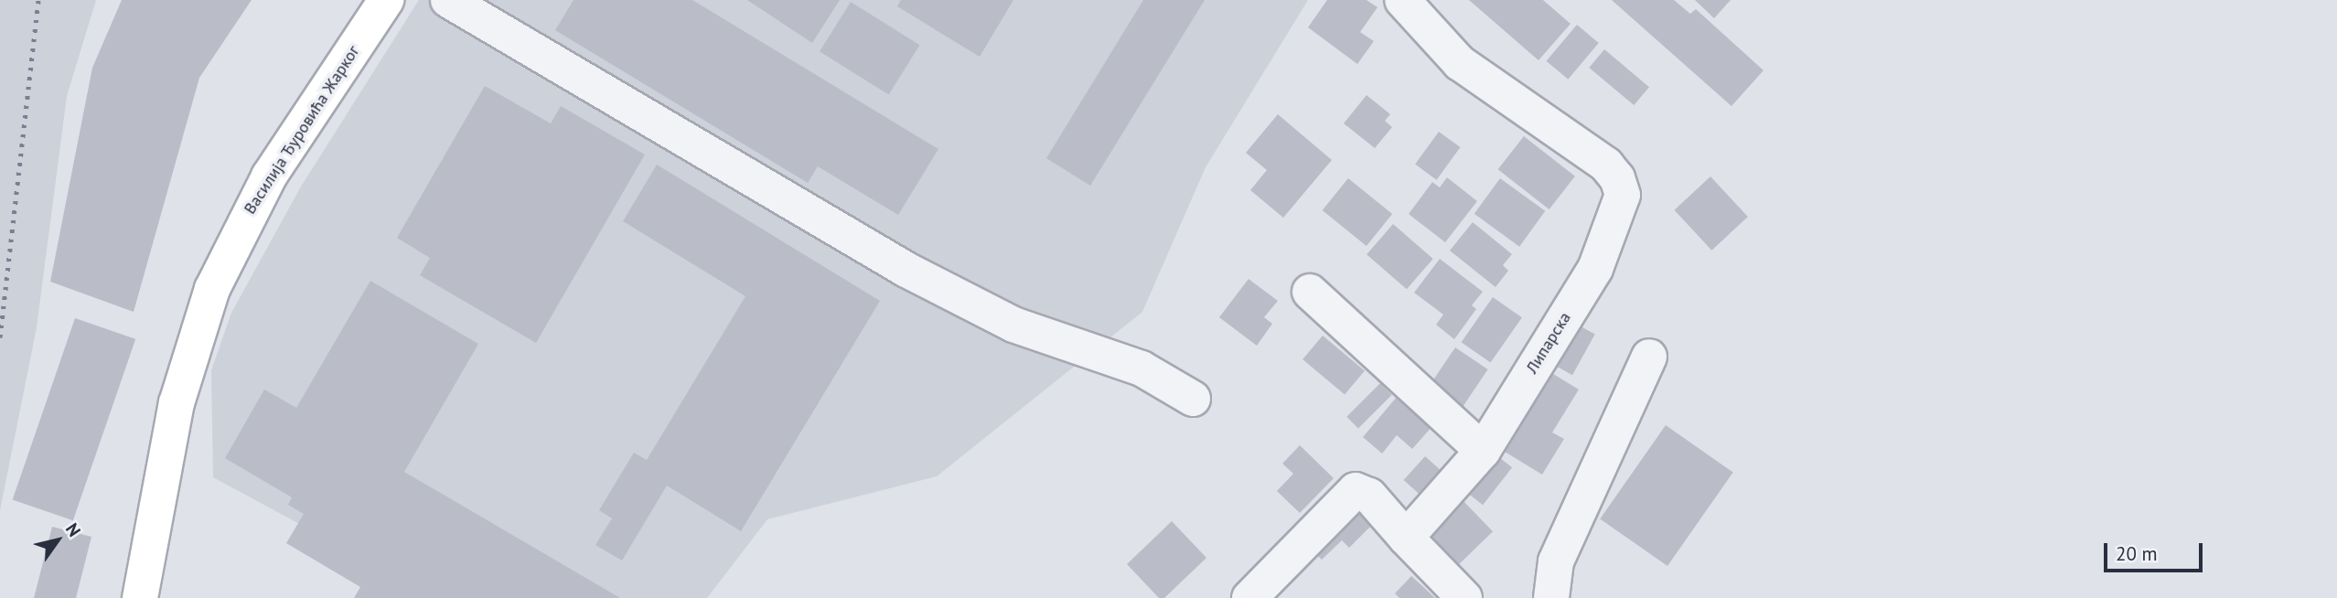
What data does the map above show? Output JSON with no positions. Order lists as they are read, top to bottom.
{
  "streets": {
    "main road": ["Василија Ђуровића Жарког"],
    "street": ["Липарска"]
  },
  "scale_bar": "20 m",
  "north": "top right"
}
